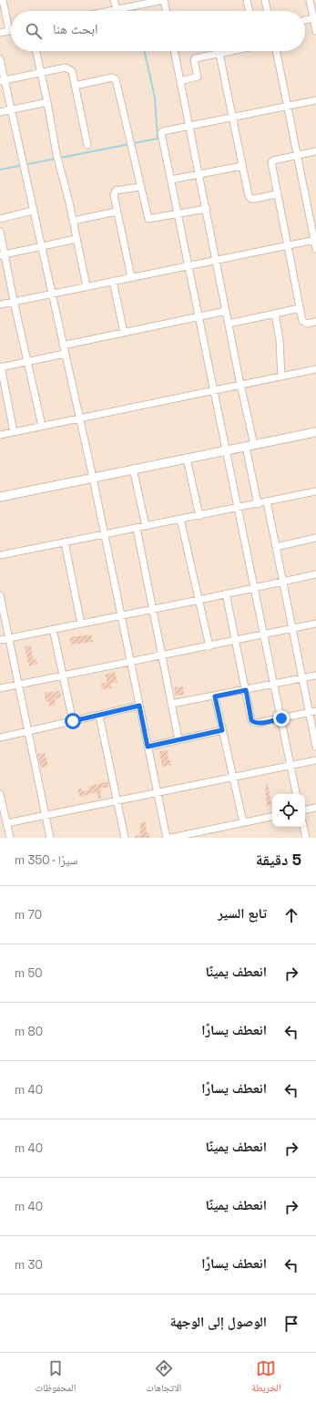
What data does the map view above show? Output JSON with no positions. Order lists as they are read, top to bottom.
{
  "page": {
    "search": "ابحث هنا",
    "heading": ["5 دقيقة", "سيرًا · 350 m"],
    "list": [
      ["تابع السير", "70 m"],
      ["انعطف يمينًا", "50 m"],
      ["انعطف يسارًا", "80 m"],
      ["انعطف يسارًا", "40 m"],
      ["انعطف يمينًا", "40 m"],
      ["انعطف يمينًا", "40 m"],
      ["انعطف يسارًا", "30 m"],
      "الوصول إلى الوجهة"
    ],
    "nav": ["الخريطة", "الاتجاهات", "المحفوظات"]
  }
}
